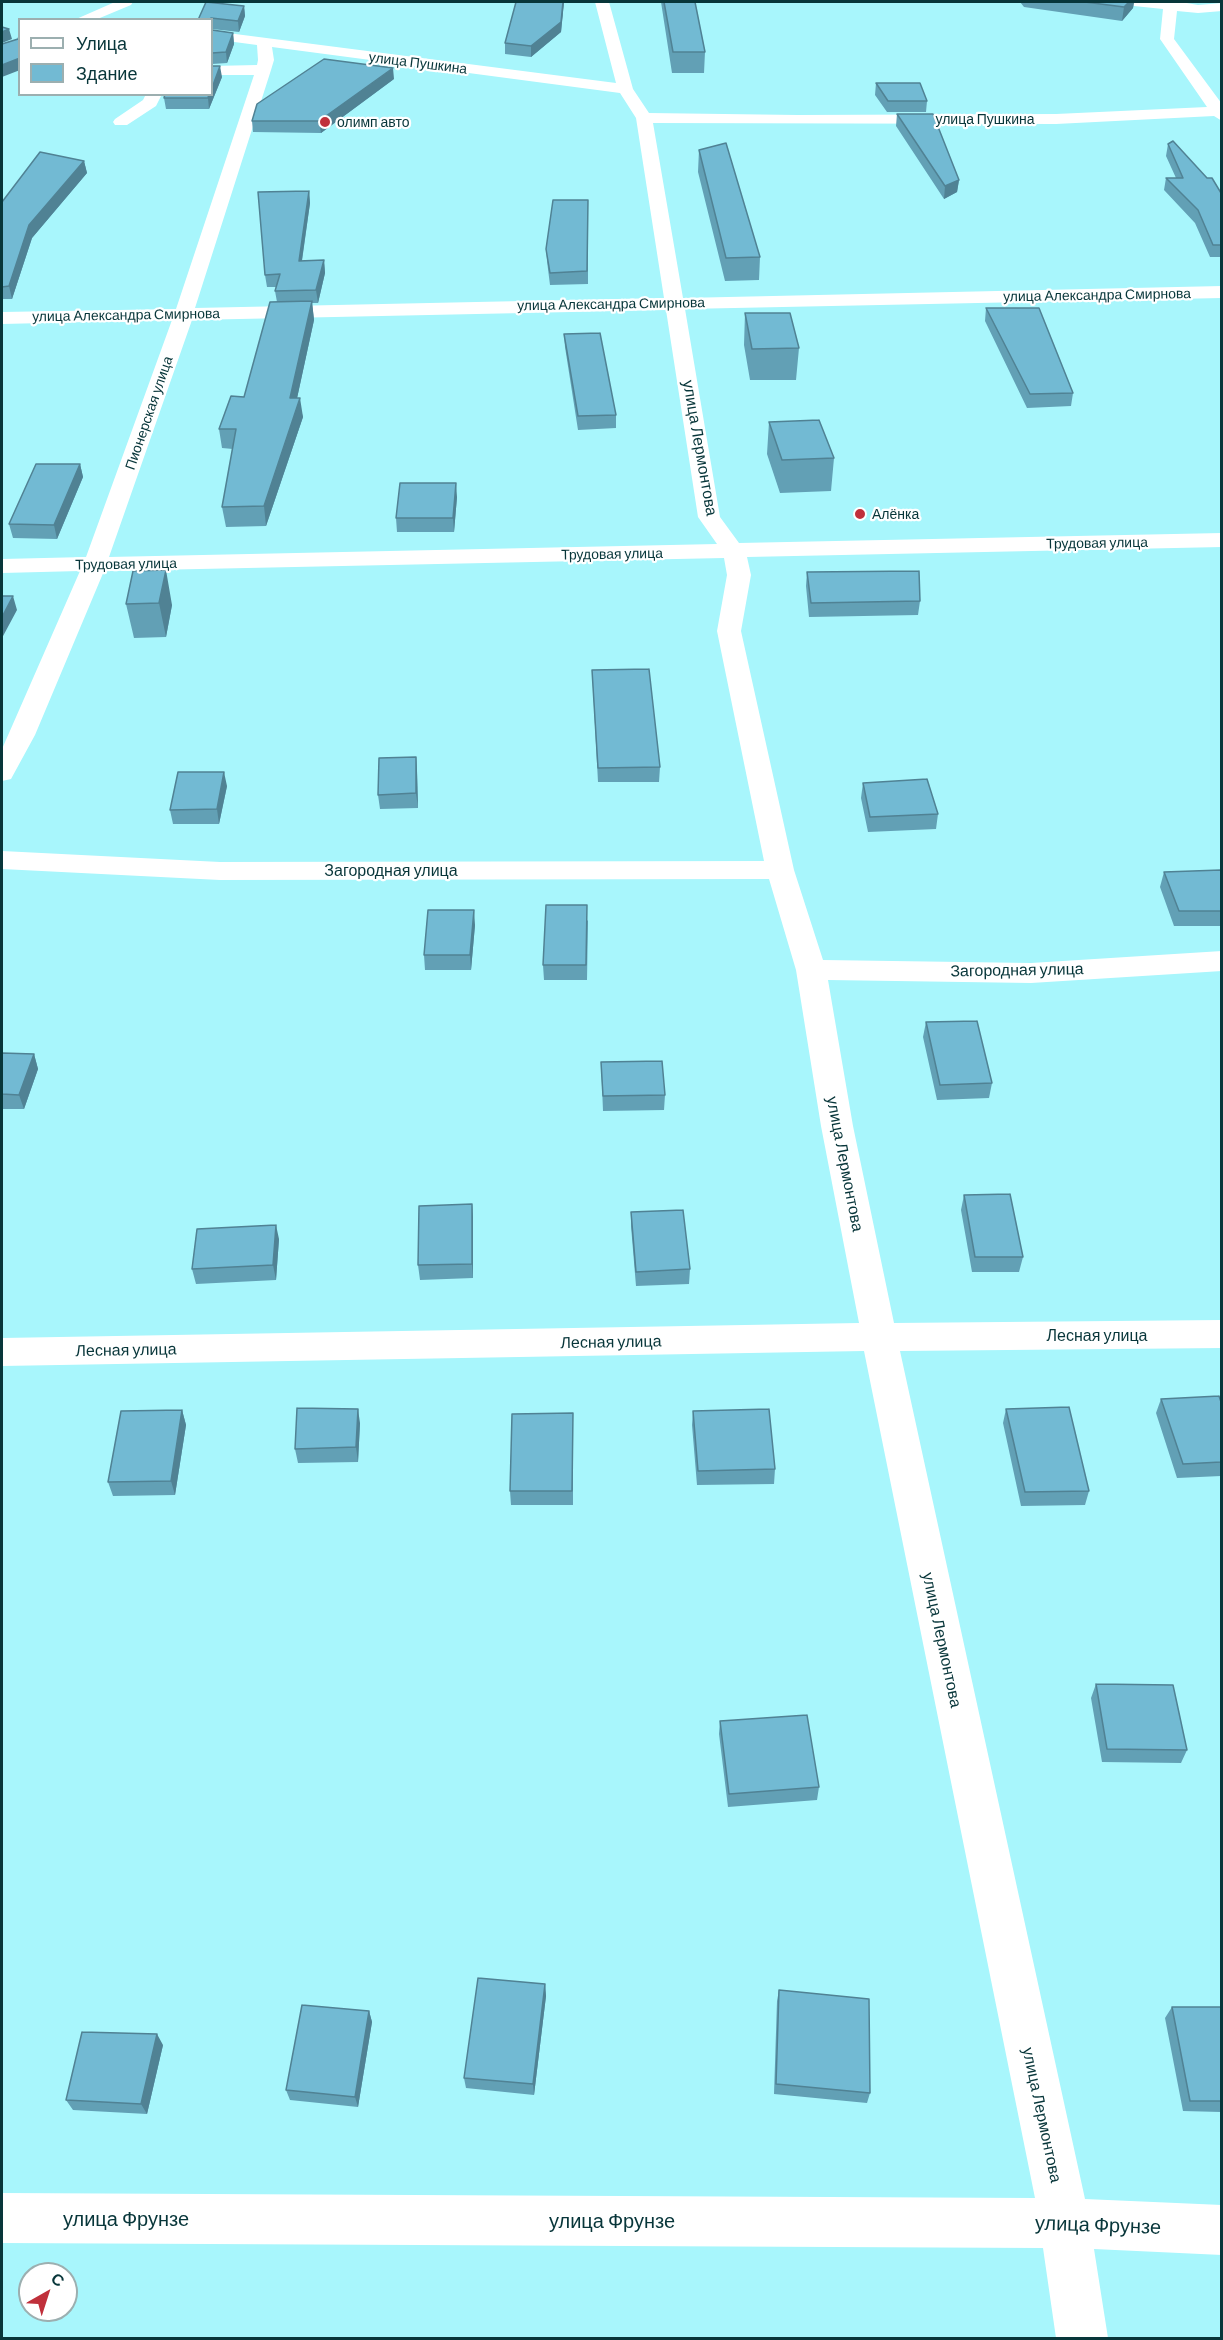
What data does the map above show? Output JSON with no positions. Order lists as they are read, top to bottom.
{
  "streets": {
    "street": [
      "улица Пушкина",
      "улица Александра Смирнова",
      "Пионерская улица",
      "улица Лермонтова",
      "Трудовая улица",
      "Загородная улица",
      "Лесная улица",
      "улица Фрунзе"
    ]
  },
  "crossings": [
    ["улица Пушкина", "Пионерская улица"],
    ["улица Пушкина", "улица Лермонтова"],
    ["улица Александра Смирнова", "Пионерская улица"],
    ["улица Александра Смирнова", "улица Лермонтова"],
    ["Пионерская улица", "Трудовая улица"],
    ["улица Лермонтова", "Трудовая улица"],
    ["улица Лермонтова", "Загородная улица"],
    ["улица Лермонтова", "Лесная улица"],
    ["улица Лермонтова", "улица Фрунзе"]
  ],
  "places": ["олимп авто", "Алёнка"],
  "legend": ["Улица", "Здание"],
  "north": "top right"
}
